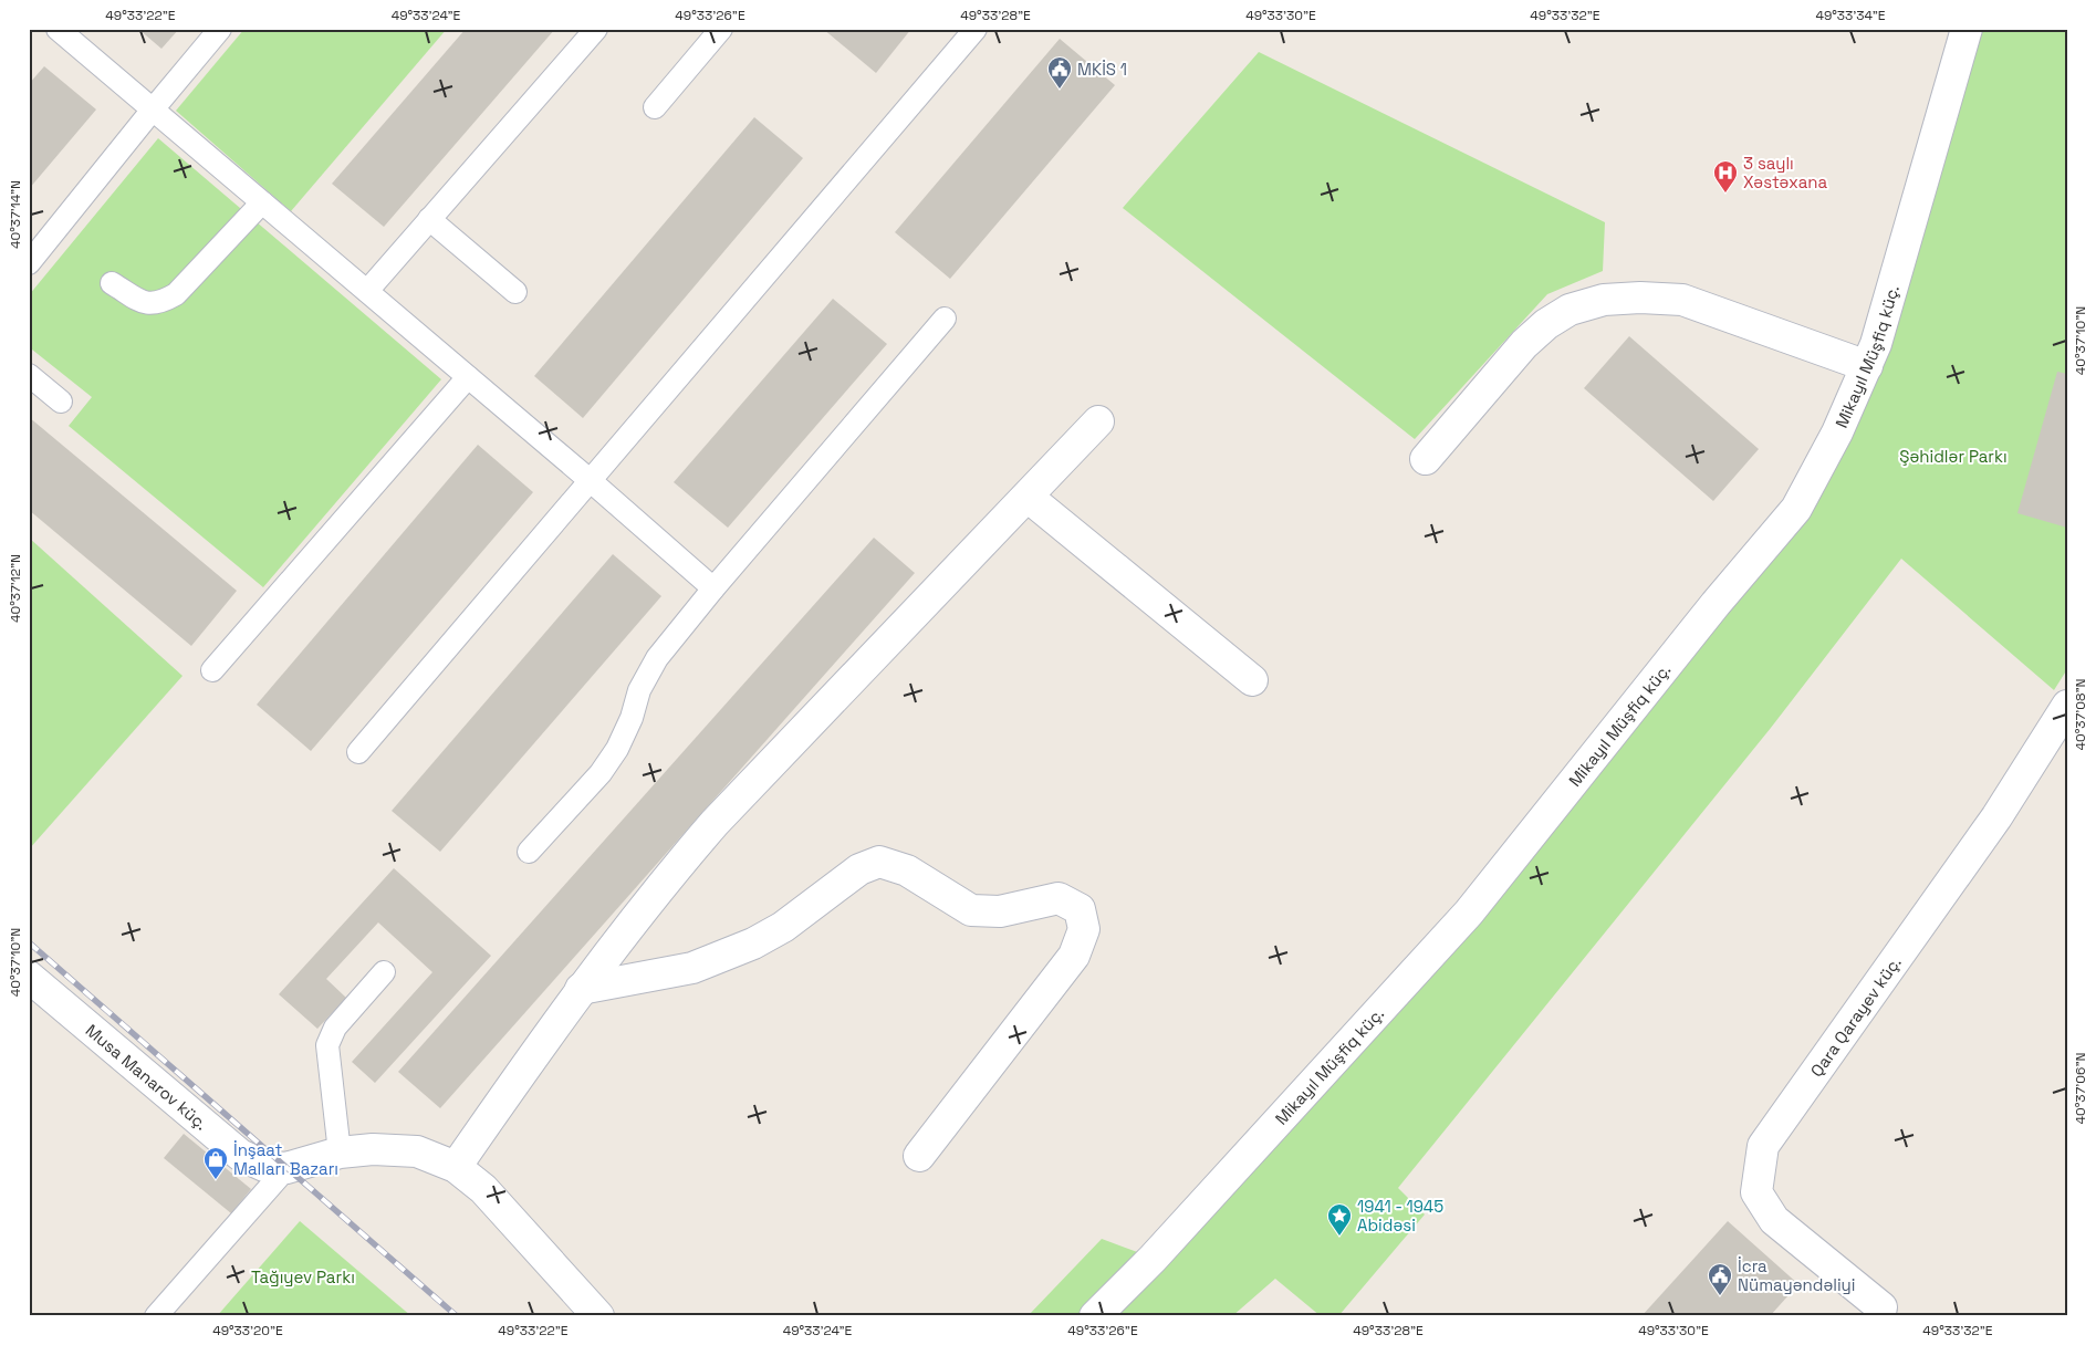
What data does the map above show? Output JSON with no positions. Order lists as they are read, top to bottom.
{
  "streets": {
    "street": ["Mikayıl Müşfiq küç.", "Qara Qarayev küç.", "Musa Manarov küç."]
  },
  "parks": ["Şəhidlər Parkı", "Tağıyev Parkı"],
  "places": {
    "public building": ["MKİS 1", "İcra Nümayəndəliyi"],
    "hospital": ["3 saylı Xəstəxana"],
    "shop": ["İnşaat Malları Bazarı"],
    "place": ["1941 - 1945 Abidəsi"]
  },
  "coordinates": [
    "49°33'22\"E",
    "49°33'24\"E",
    "49°33'26\"E",
    "49°33'28\"E",
    "49°33'30\"E",
    "49°33'32\"E",
    "49°33'34\"E",
    "40°37'14\"N",
    "40°37'10\"N",
    "40°37'12\"N",
    "40°37'08\"N",
    "40°37'06\"N",
    "49°33'20\"E"
  ]
}
